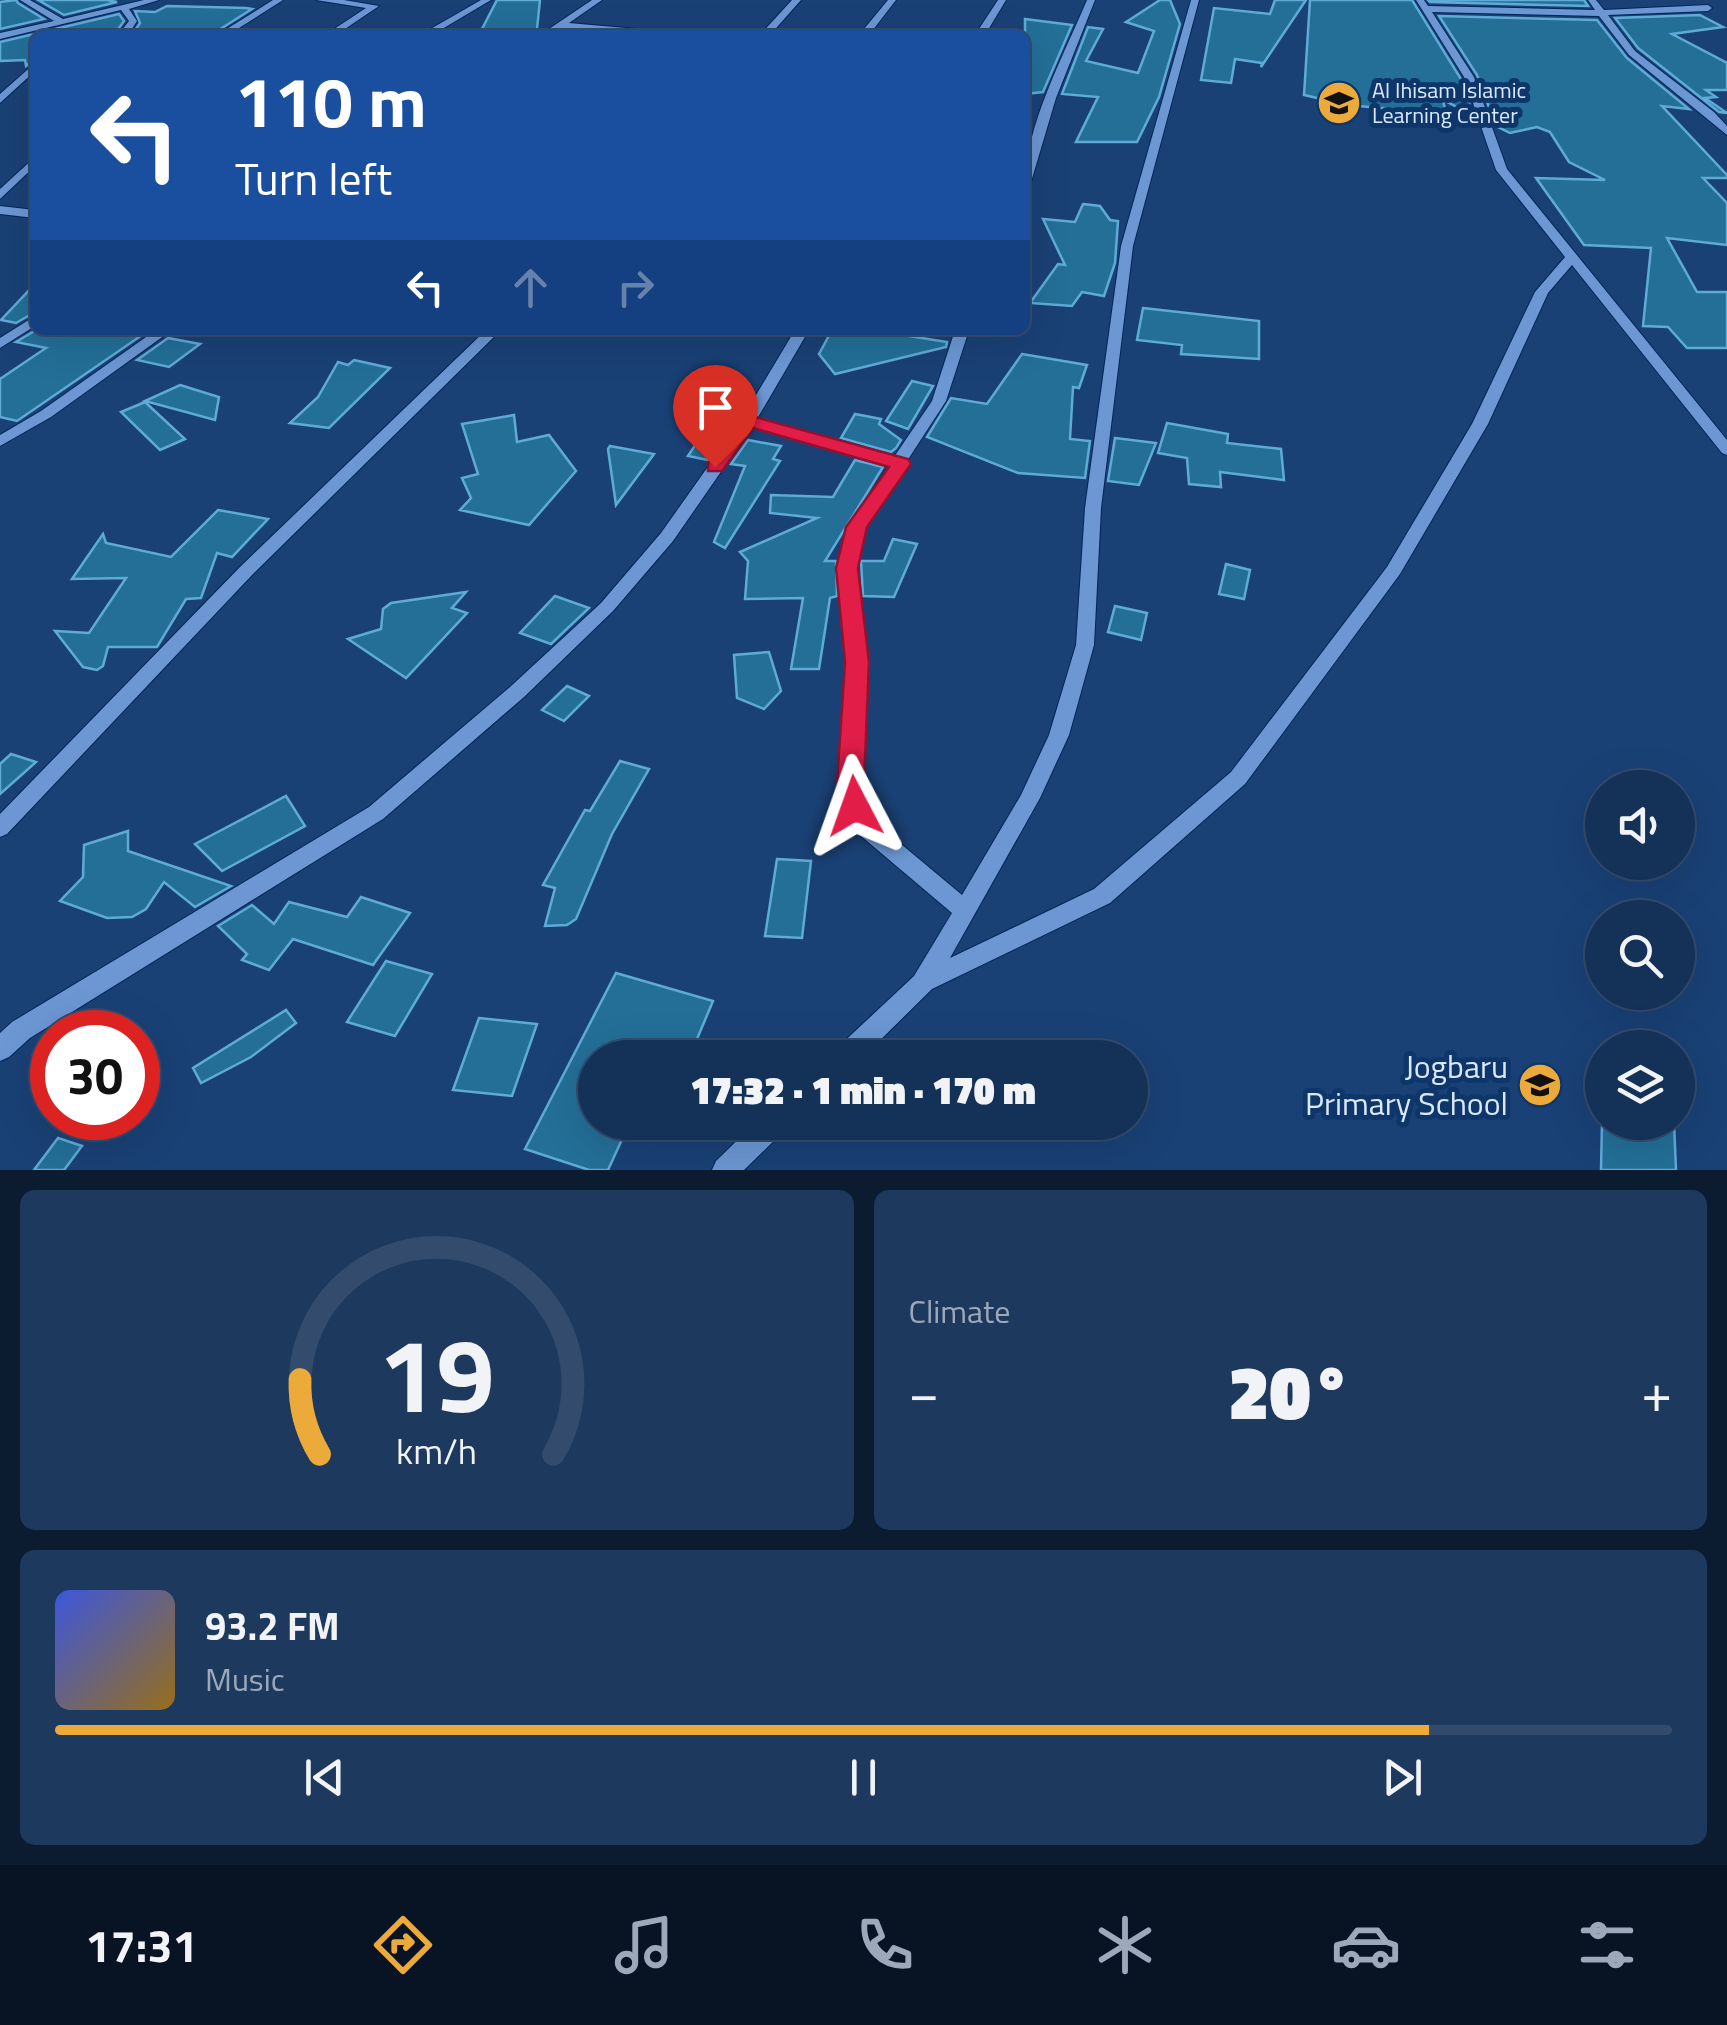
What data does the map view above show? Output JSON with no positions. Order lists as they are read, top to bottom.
{
  "places": {
    "school or university": ["Al Ihisam Islamic Learning Center", "Jogbaru Primary School"]
  },
  "page": {
    "turn": ["110 m", "Turn left"],
    "limit": "30",
    "trip": "17:32 · 1 min · 170 m",
    "tile": "Climate",
    "heat": ["−", "20°", "+"],
    "song": ["93.2 FM", "Music"],
    "tabs": "17:31",
    "gauge": ["19", "km/h"]
  }
}
